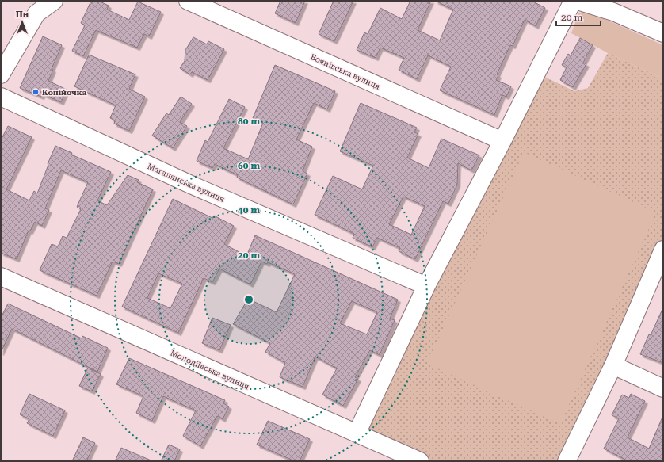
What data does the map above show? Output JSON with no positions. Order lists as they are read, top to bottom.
{
  "streets": {
    "street": ["Боянівська вулиця", "Магалянська вулиця", "Молодіївська вулиця"]
  },
  "places": ["Копійочка"],
  "scale_bar": "20 m",
  "north": "top",
  "rings": [
    "80 m",
    "60 m",
    "40 m",
    "20 m"
  ]
}
